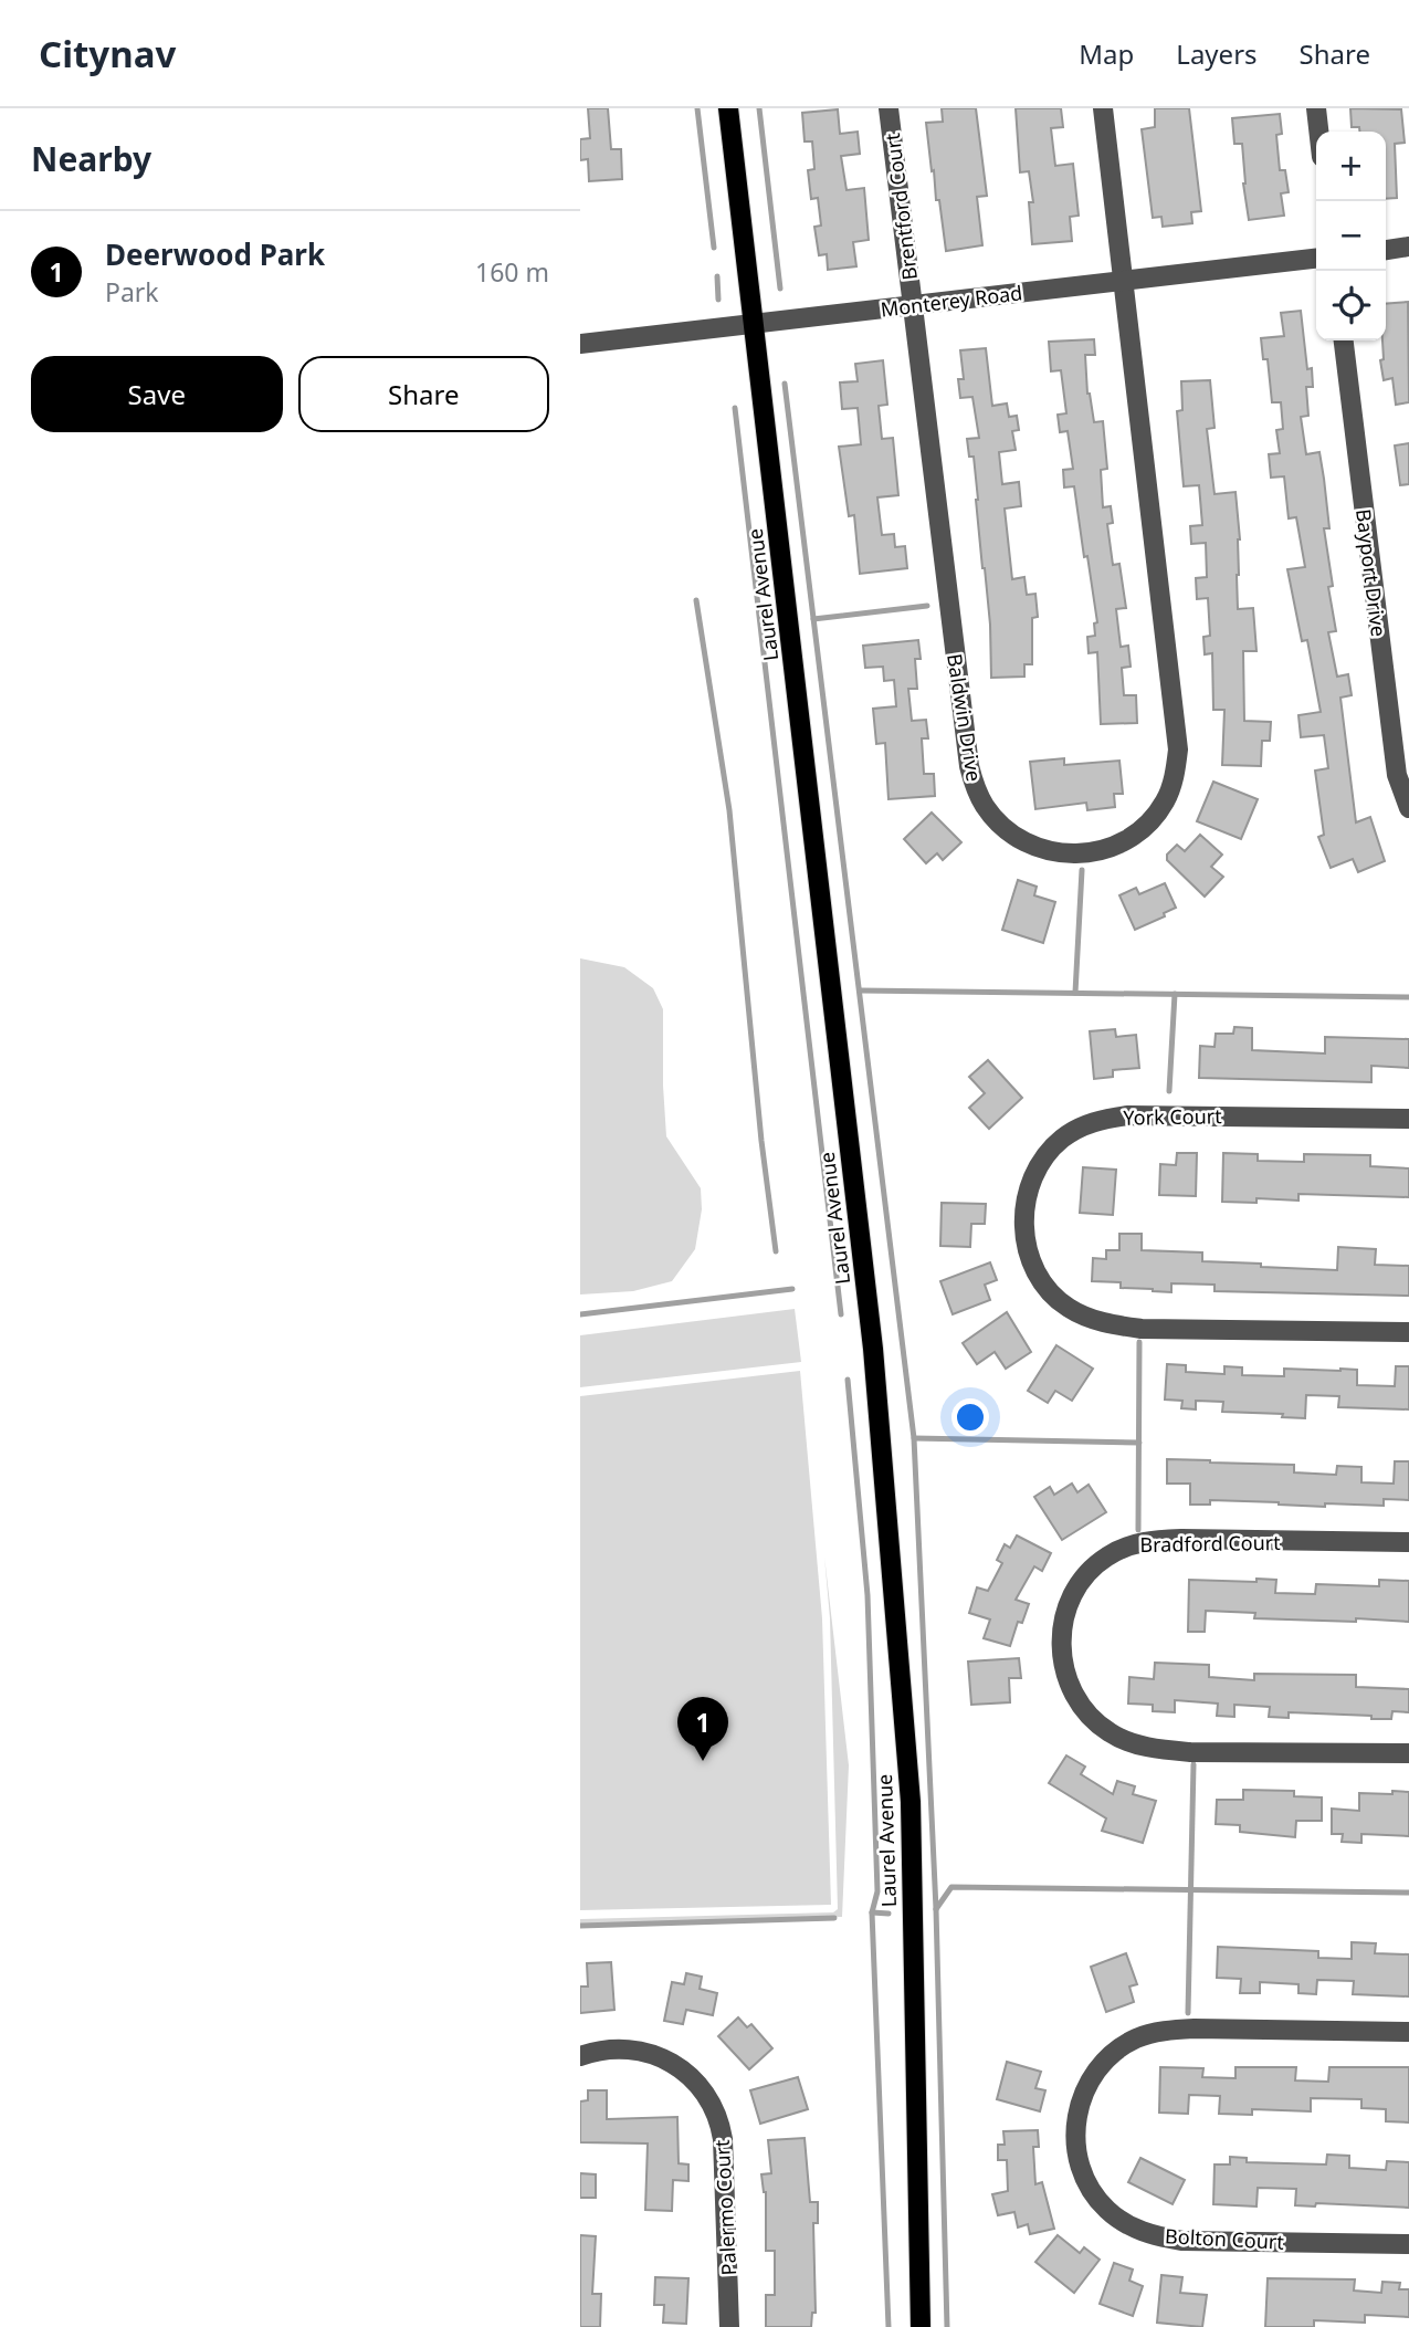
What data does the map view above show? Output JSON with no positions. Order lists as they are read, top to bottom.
{
  "streets": {
    "main road": ["Laurel Avenue"],
    "street": [
      "Brentford Court",
      "Monterey Road",
      "Bayport Drive",
      "Baldwin Drive",
      "York Court",
      "Bradford Court",
      "Palermo Court",
      "Bolton Court"
    ]
  },
  "crossings": [
    ["Brentford Court", "Monterey Road"],
    ["Brentford Court", "Baldwin Drive"],
    ["Monterey Road", "Laurel Avenue"],
    ["Monterey Road", "Baldwin Drive"]
  ],
  "page": {
    "header": "Citynav",
    "nav": ["Map", "Layers", "Share"],
    "heading": "Nearby",
    "map_buttons": ["+", "−"],
    "list": [
      {
        "mark": "1",
        "name": "Deerwood Park",
        "note": "Park",
        "value": "160 m"
      }
    ],
    "buttons": ["Save", "Share"],
    "pins": "1"
  }
}
